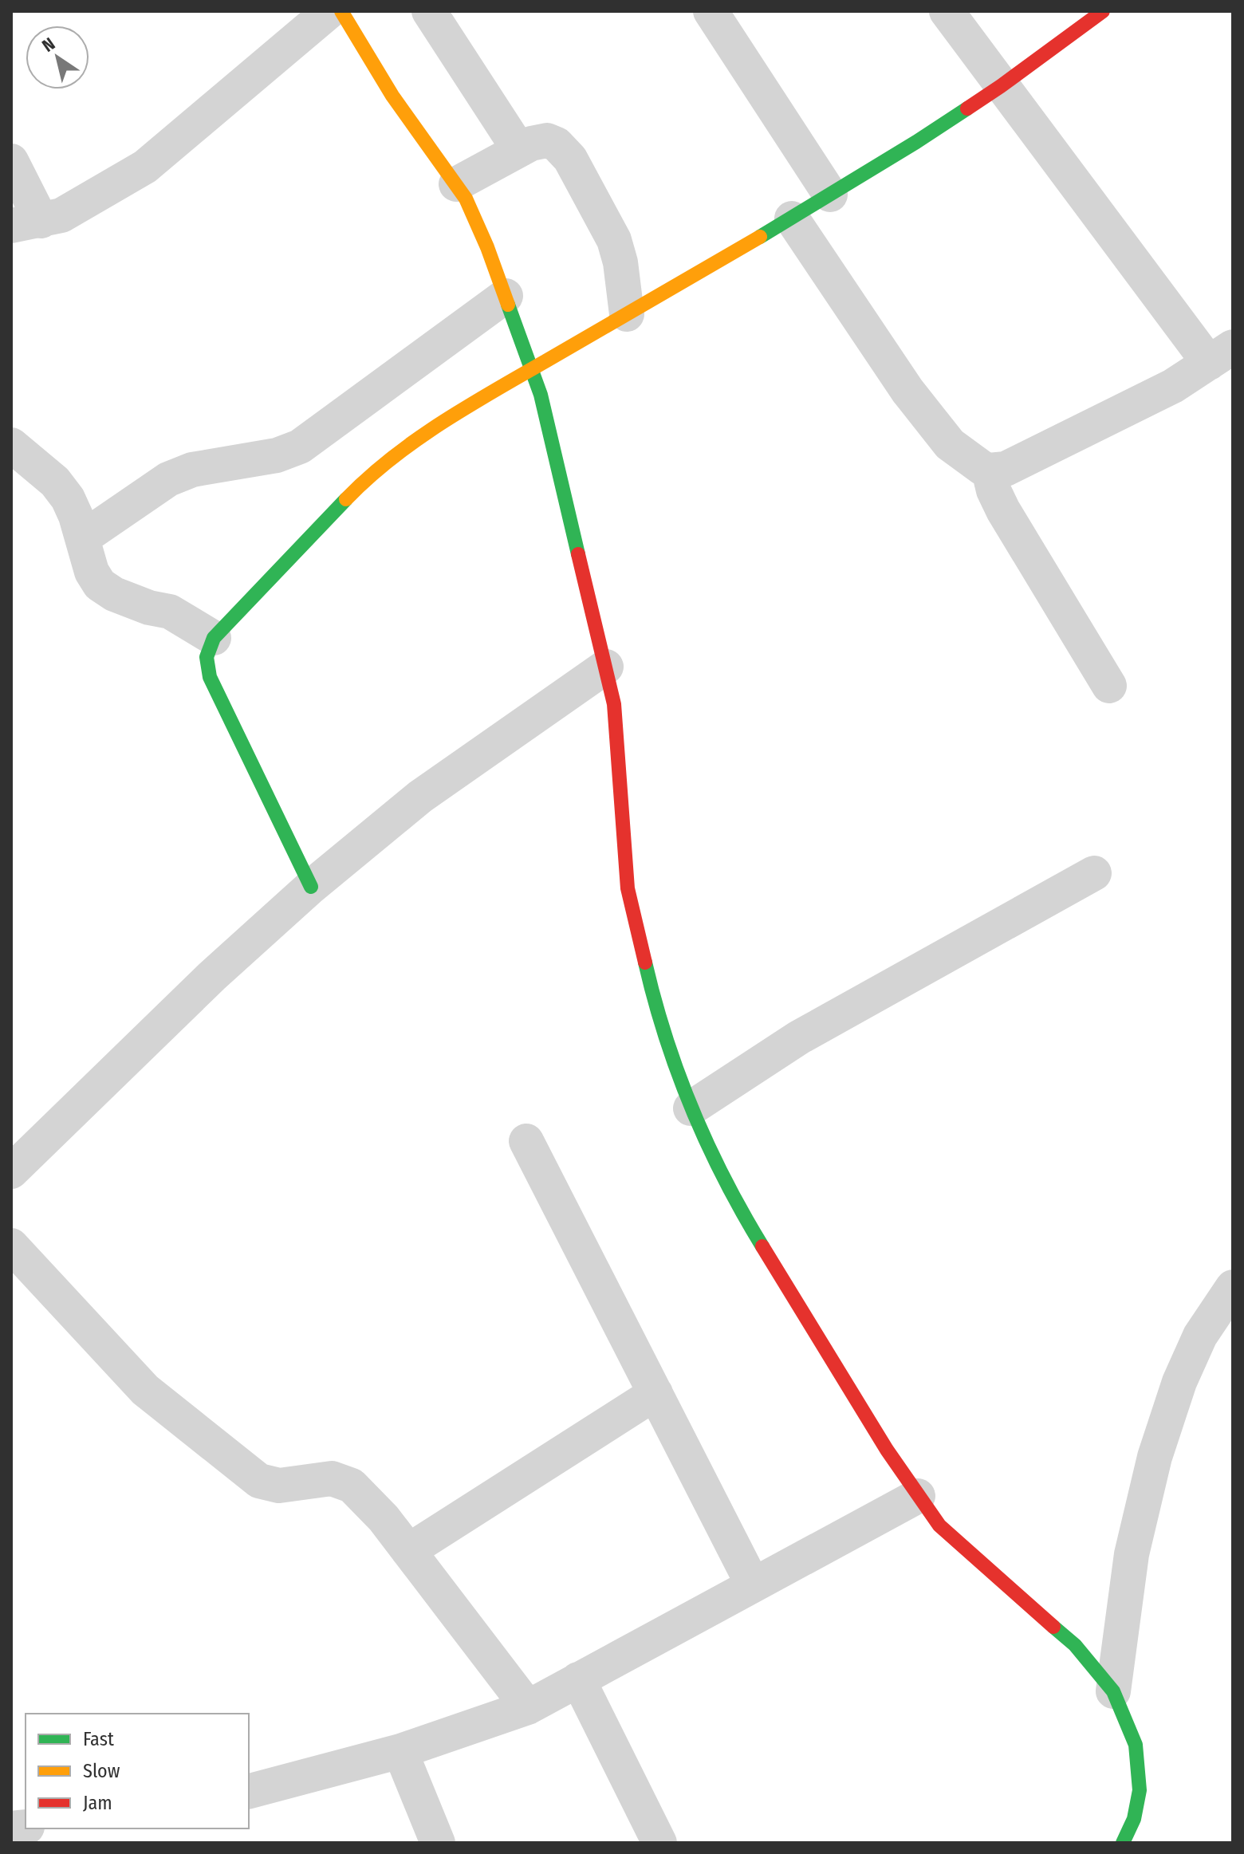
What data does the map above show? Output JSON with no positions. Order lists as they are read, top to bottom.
{
  "legend": ["Fast", "Slow", "Jam"],
  "north": "top left"
}
